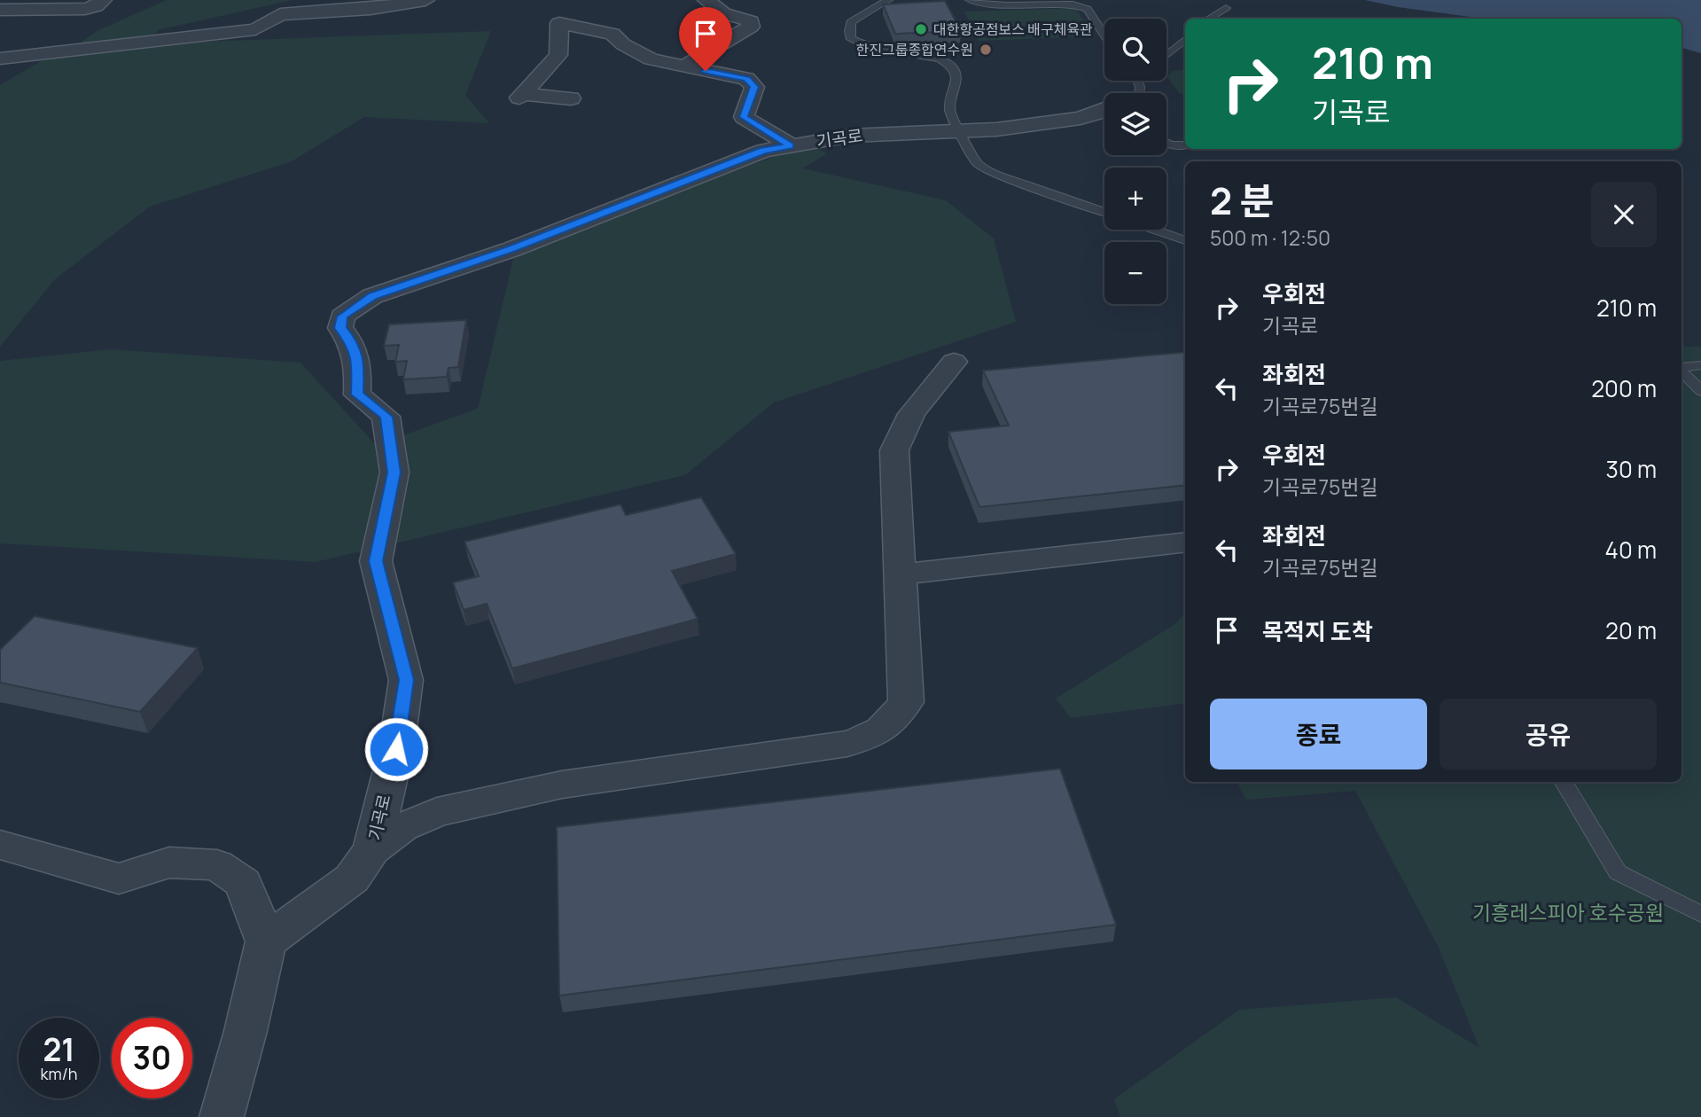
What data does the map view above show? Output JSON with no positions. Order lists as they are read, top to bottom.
{
  "streets": {
    "street": ["기곡로"]
  },
  "parks": ["기흥레스피아 호수공원"],
  "places": ["대한항공점보스 배구체육관", "한진그룹종합연수원"],
  "page": {
    "map_buttons": ["+", "−"],
    "turn": ["210 m", "기곡로"],
    "heading": ["2 분", "500 m · 12:50"],
    "list": [
      {
        "name": "우회전",
        "note": "기곡로",
        "value": "210 m"
      },
      {
        "name": "좌회전",
        "note": "기곡로75번길",
        "value": "200 m"
      },
      {
        "name": "우회전",
        "note": "기곡로75번길",
        "value": "30 m"
      },
      {
        "name": "좌회전",
        "note": "기곡로75번길",
        "value": "40 m"
      },
      {
        "name": "목적지 도착",
        "value": "20 m"
      }
    ],
    "buttons": ["종료", "공유"],
    "speed": "21 km/h",
    "limit": "30"
  }
}
